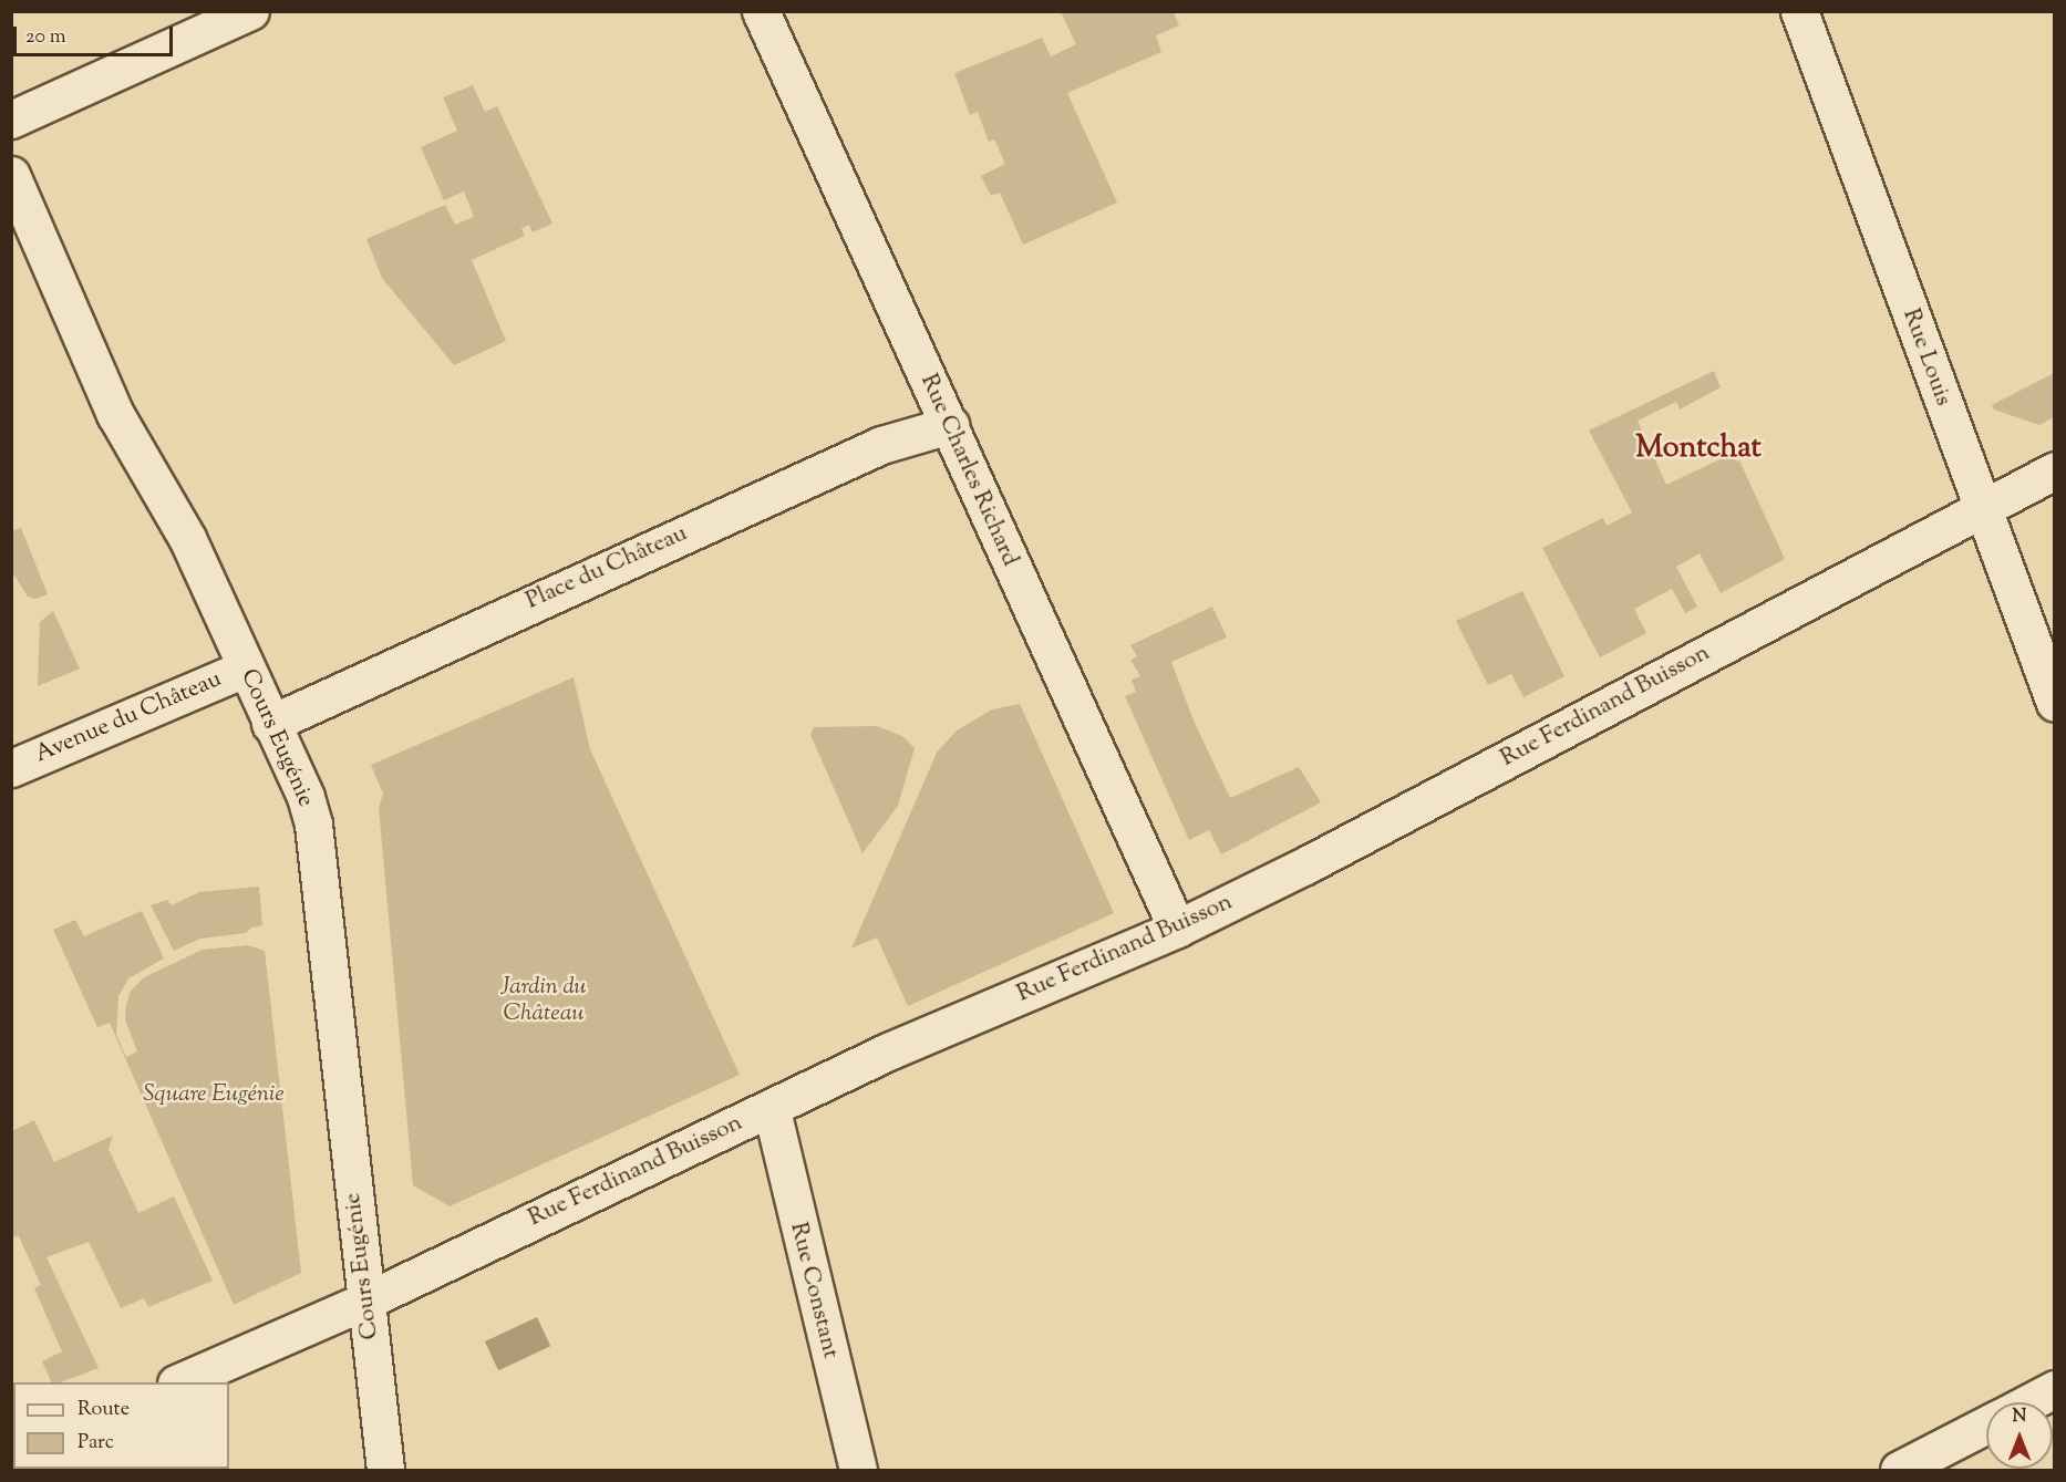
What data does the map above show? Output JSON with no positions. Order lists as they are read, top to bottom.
{
  "streets": {
    "street": [
      "Rue Louis",
      "Rue Charles Richard",
      "Place du Château",
      "Rue Ferdinand Buisson",
      "Avenue du Château",
      "Cours Eugénie",
      "Rue Constant"
    ]
  },
  "crossings": [
    ["Rue Louis", "Rue Ferdinand Buisson"],
    ["Rue Charles Richard", "Place du Château"],
    ["Rue Charles Richard", "Rue Ferdinand Buisson"],
    ["Place du Château", "Cours Eugénie"],
    ["Rue Ferdinand Buisson", "Cours Eugénie"],
    ["Rue Ferdinand Buisson", "Rue Constant"],
    ["Avenue du Château", "Cours Eugénie"]
  ],
  "districts": ["Montchat"],
  "parks": ["Jardin du Château", "Square Eugénie"],
  "legend": ["Route", "Parc"],
  "scale_bar": "20 m",
  "north": "top"
}
